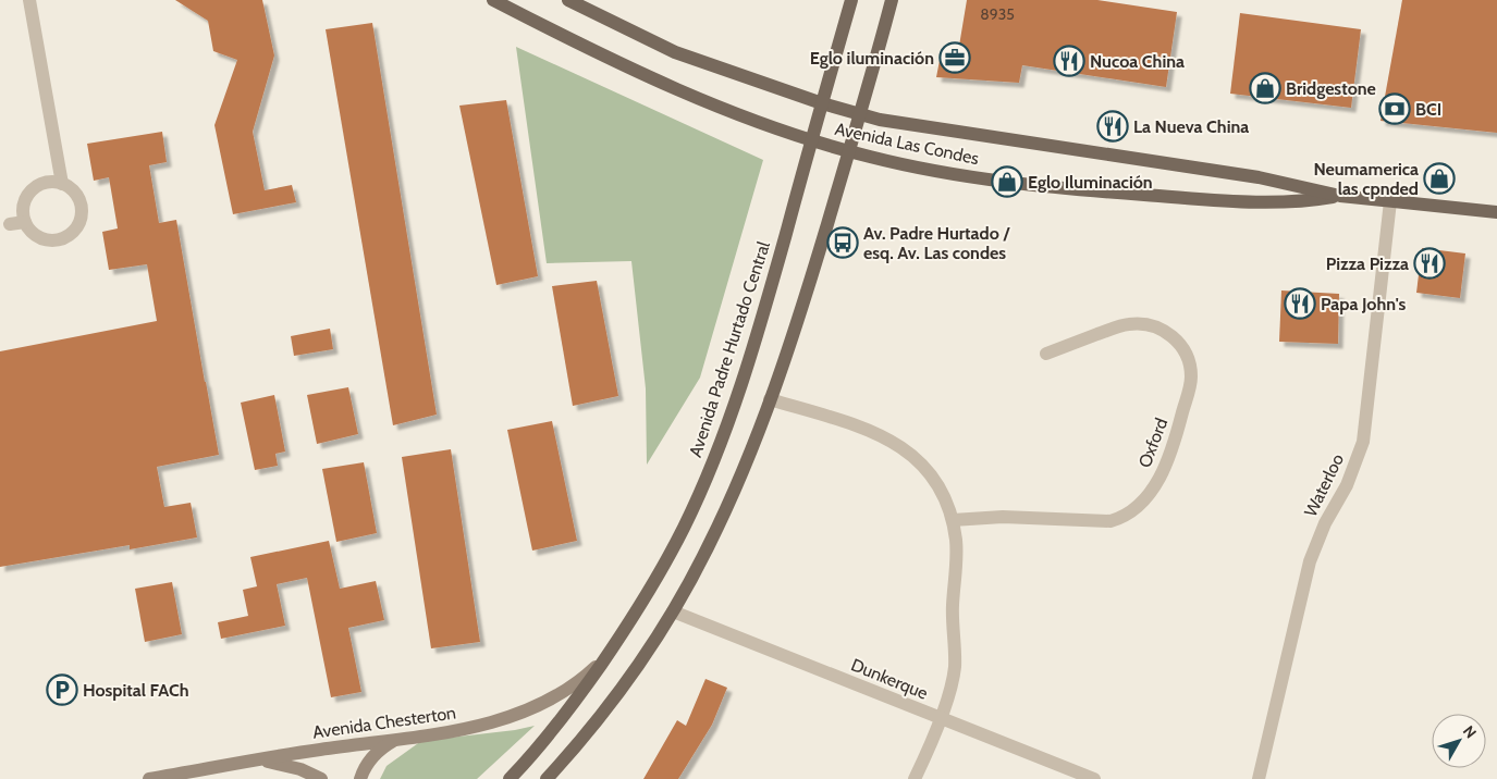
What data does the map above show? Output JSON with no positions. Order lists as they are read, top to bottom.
{
  "streets": {
    "main road": ["Avenida Las Condes", "Avenida Padre Hurtado Central", "Avenida Chesterton"],
    "street": ["Oxford", "Waterloo", "Dunkerque"]
  },
  "crossings": [
    ["Avenida Las Condes", "Avenida Padre Hurtado Central"],
    ["Avenida Las Condes", "Waterloo"],
    ["Avenida Padre Hurtado Central", "Avenida Chesterton"]
  ],
  "places": {
    "office": ["Eglo iluminación"],
    "restaurant": [
      "Nucoa China",
      "La Nueva China",
      "Pizza Pizza",
      "Papa John's"
    ],
    "shop": ["Bridgestone", "Neumamerica las cpnded", "Eglo Iluminación"],
    "bank": ["BCI"],
    "bus stop": ["Av. Padre Hurtado / esq. Av. Las condes"],
    "parking": ["Hospital FACh"]
  },
  "house_numbers": ["8935"],
  "north": "top right"
}
